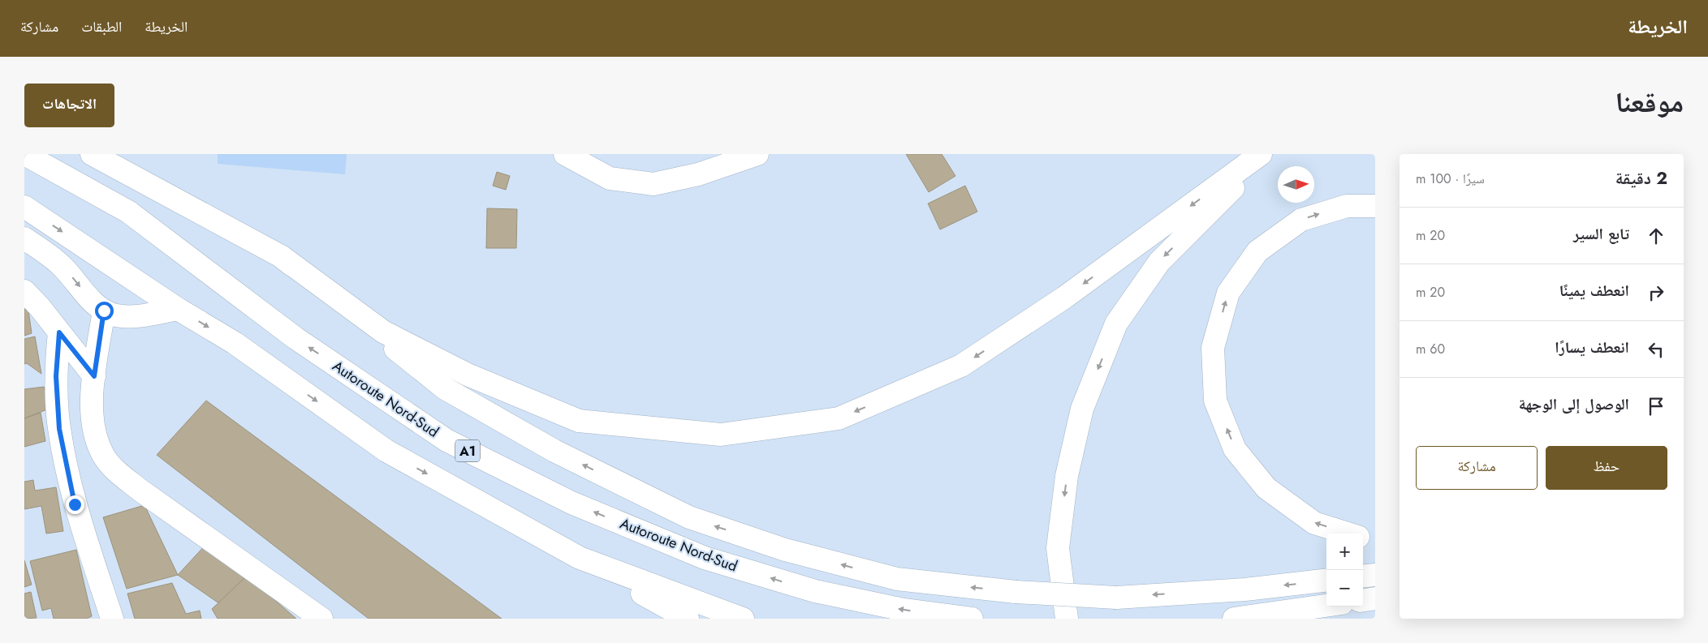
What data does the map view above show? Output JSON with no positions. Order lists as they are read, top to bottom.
{
  "streets": {
    "main road": ["Autoroute Nord-Sud", "A1"]
  },
  "north": "right",
  "page": {
    "header": "الخريطة",
    "nav": ["الخريطة", "الطبقات", "مشاركة"],
    "title": "موقعنا",
    "buttons": [
      "الاتجاهات",
      ["حفظ", "مشاركة"]
    ],
    "heading": ["2 دقيقة", "سيرًا · 100 m"],
    "list": [
      ["تابع السير", "20 m"],
      ["انعطف يمينًا", "20 m"],
      ["انعطف يسارًا", "60 m"],
      "الوصول إلى الوجهة"
    ],
    "map_buttons": ["+", "−"]
  }
}
